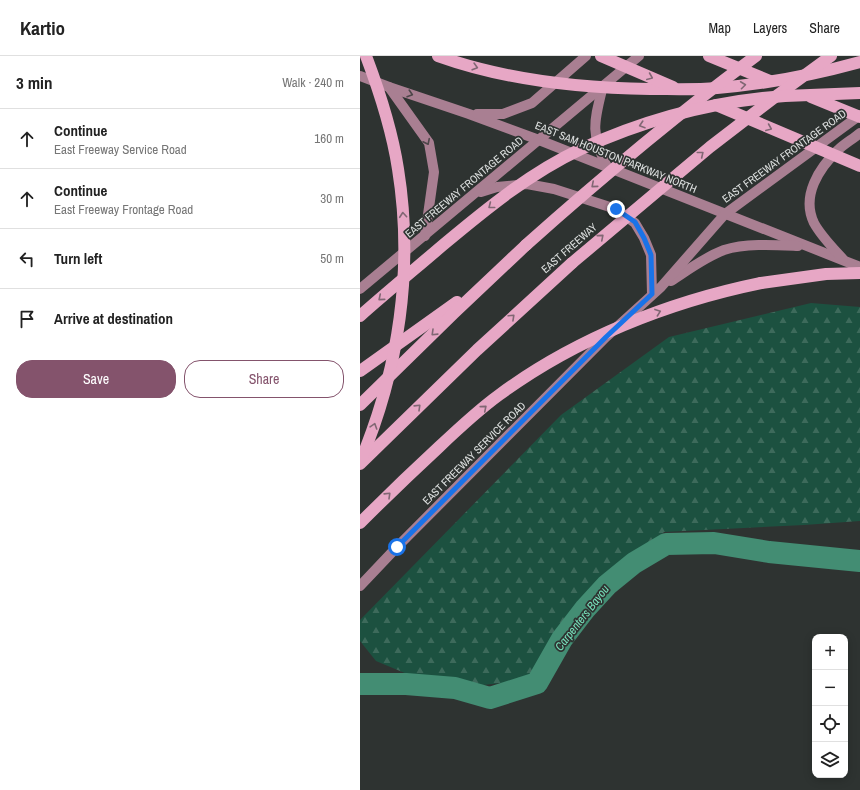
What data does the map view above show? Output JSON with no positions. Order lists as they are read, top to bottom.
{
  "streets": {
    "highway": ["EAST FREEWAY"],
    "main road": ["EAST FREEWAY FRONTAGE ROAD", "EAST SAM HOUSTON PARKWAY NORTH", "EAST FREEWAY SERVICE ROAD"]
  },
  "crossings": [
    ["EAST FREEWAY FRONTAGE ROAD", "EAST SAM HOUSTON PARKWAY NORTH"],
    ["EAST FREEWAY FRONTAGE ROAD", "EAST FREEWAY SERVICE ROAD"]
  ],
  "water": ["Carpenters Bayou"],
  "page": {
    "header": "Kartio",
    "nav": ["Map", "Layers", "Share"],
    "heading": ["3 min", "Walk · 240 m"],
    "list": [
      ["Continue", "East Freeway Service Road", "160 m"],
      ["Continue", "East Freeway Frontage Road", "30 m"],
      ["Turn left", "50 m"],
      "Arrive at destination"
    ],
    "buttons": ["Save", "Share"],
    "map_buttons": ["+", "−"]
  }
}
